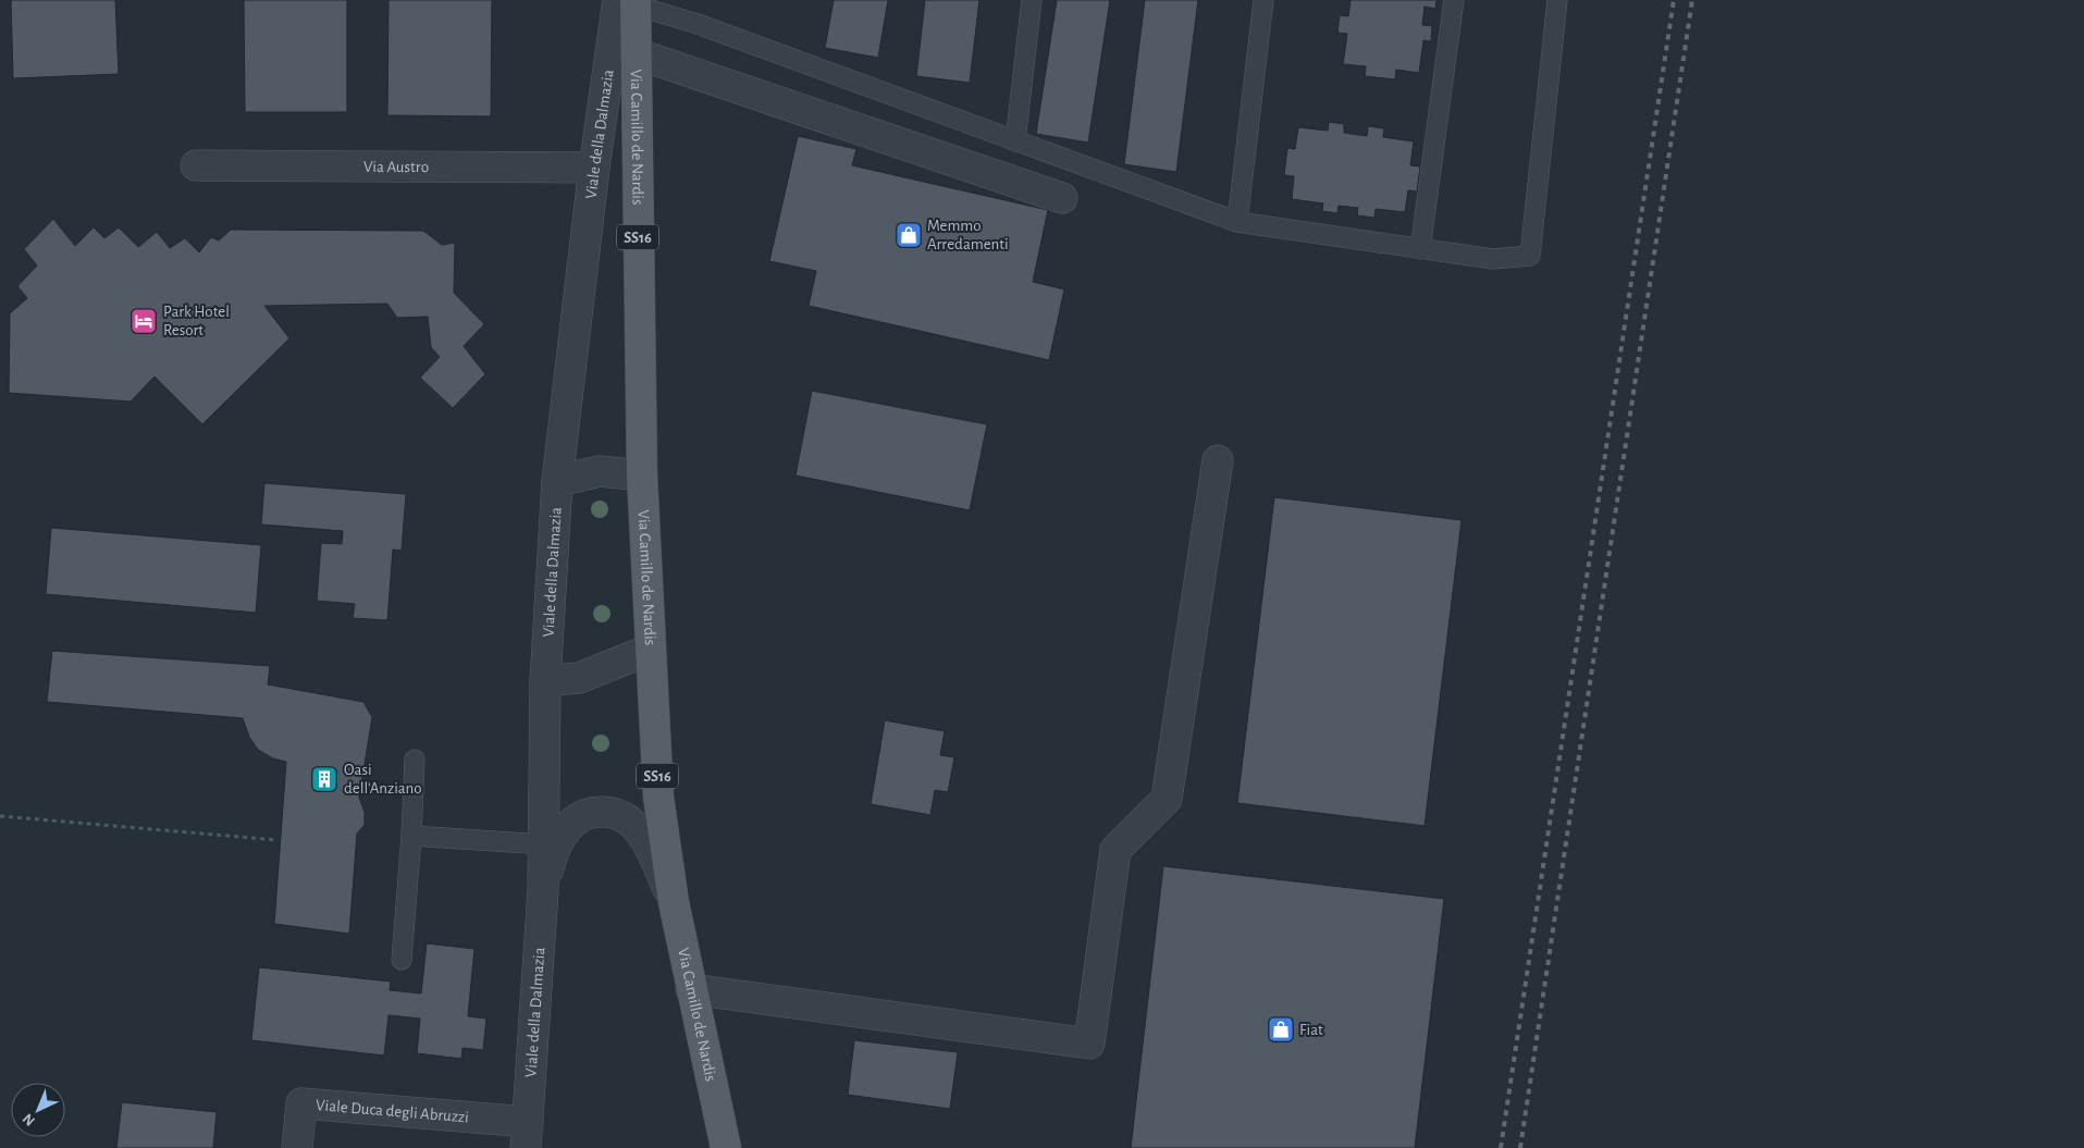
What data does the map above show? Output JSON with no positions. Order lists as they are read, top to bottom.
{
  "streets": {
    "main road": ["Via Camillo de Nardis", "SS16"],
    "street": ["Viale della Dalmazia", "Via Austro", "Viale Duca degli Abruzzi"]
  },
  "crossings": [
    ["Viale della Dalmazia", "Via Camillo de Nardis"],
    ["Viale della Dalmazia", "Via Austro"],
    ["Viale della Dalmazia", "Viale Duca degli Abruzzi"],
    ["Via Camillo de Nardis", "Via Austro"]
  ],
  "places": {
    "shop": ["Memmo Arredamenti", "Fiat"],
    "hotel": ["Park Hotel Resort"],
    "building": ["Oasi dell'Anziano"]
  },
  "north": "bottom left"
}
